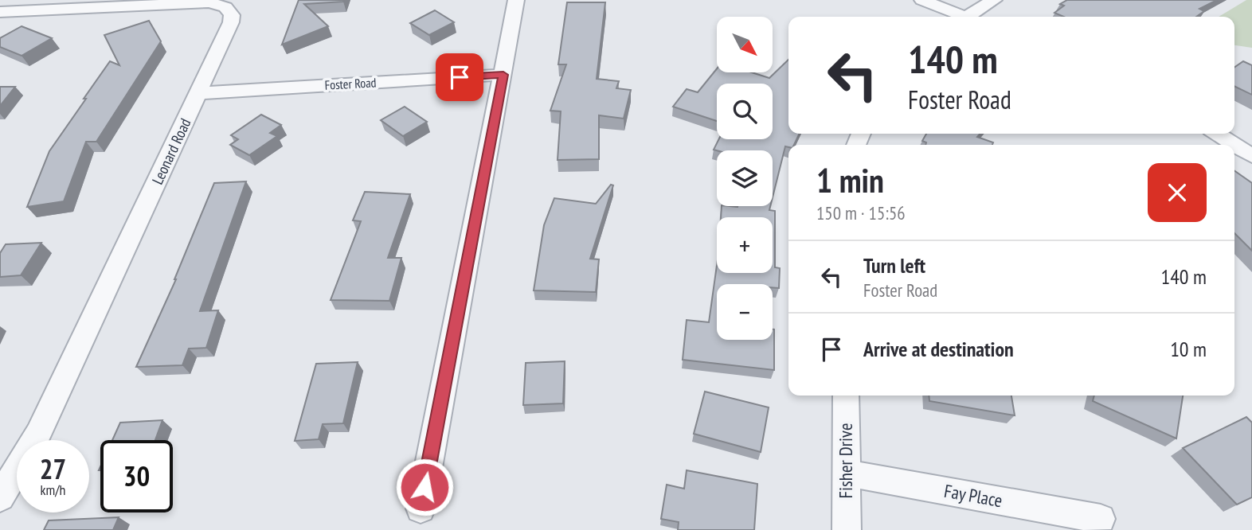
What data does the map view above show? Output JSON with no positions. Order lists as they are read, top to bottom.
{
  "streets": {
    "street": [
      "Foster Road",
      "Leonard Road",
      "Fisher Drive",
      "Fay Place"
    ]
  },
  "crossings": [
    ["Foster Road", "Leonard Road"],
    ["Fisher Drive", "Fay Place"]
  ],
  "north": "bottom right",
  "page": {
    "map_buttons": ["+", "−"],
    "turn": ["140 m", "Foster Road"],
    "heading": ["1 min", "150 m · 15:56"],
    "list": [
      {
        "name": "Turn left",
        "note": "Foster Road",
        "value": "140 m"
      },
      {
        "name": "Arrive at destination",
        "value": "10 m"
      }
    ],
    "speed": "27 km/h",
    "limit": "30"
  }
}
